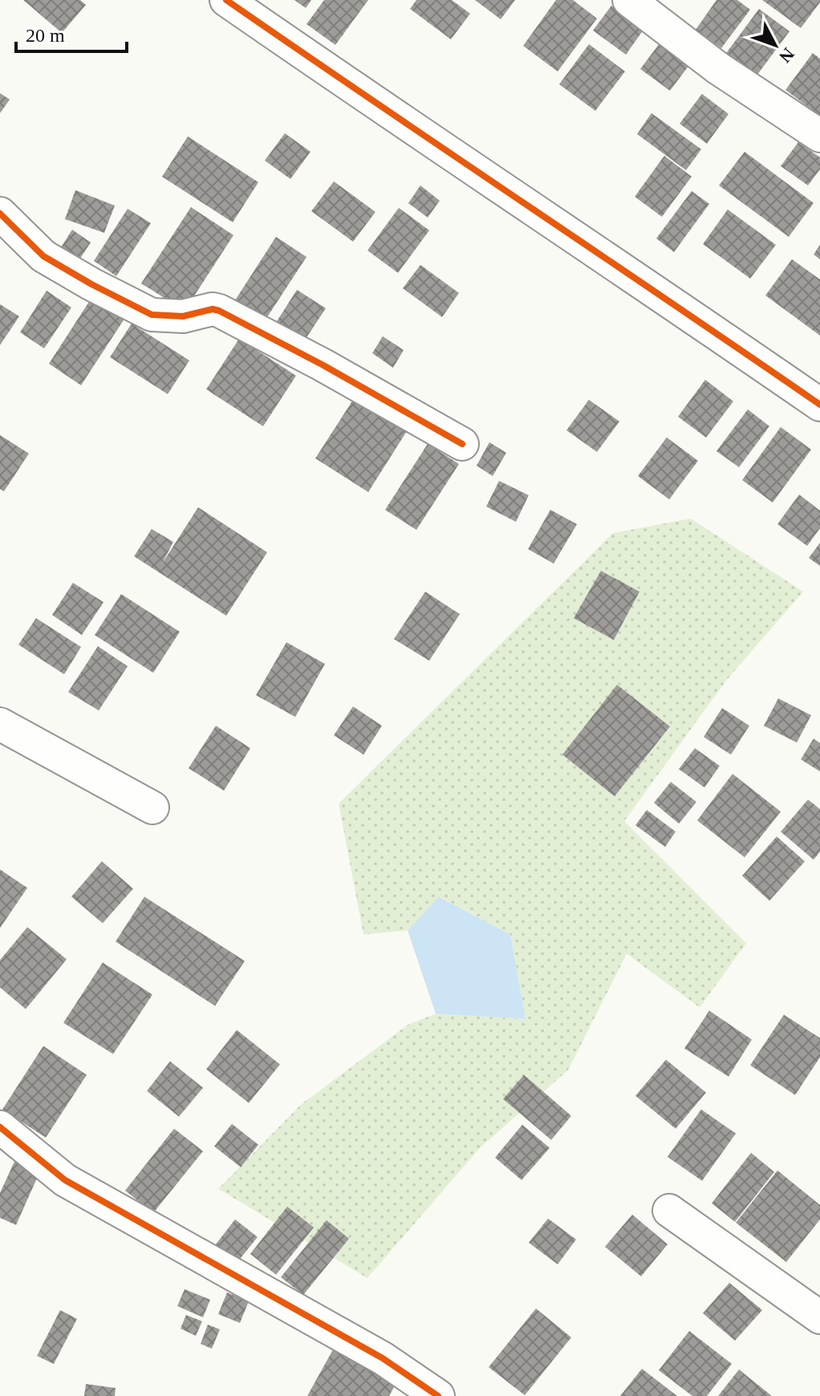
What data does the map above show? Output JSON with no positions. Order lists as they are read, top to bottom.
{
  "scale_bar": "20 m",
  "north": "bottom right"
}
